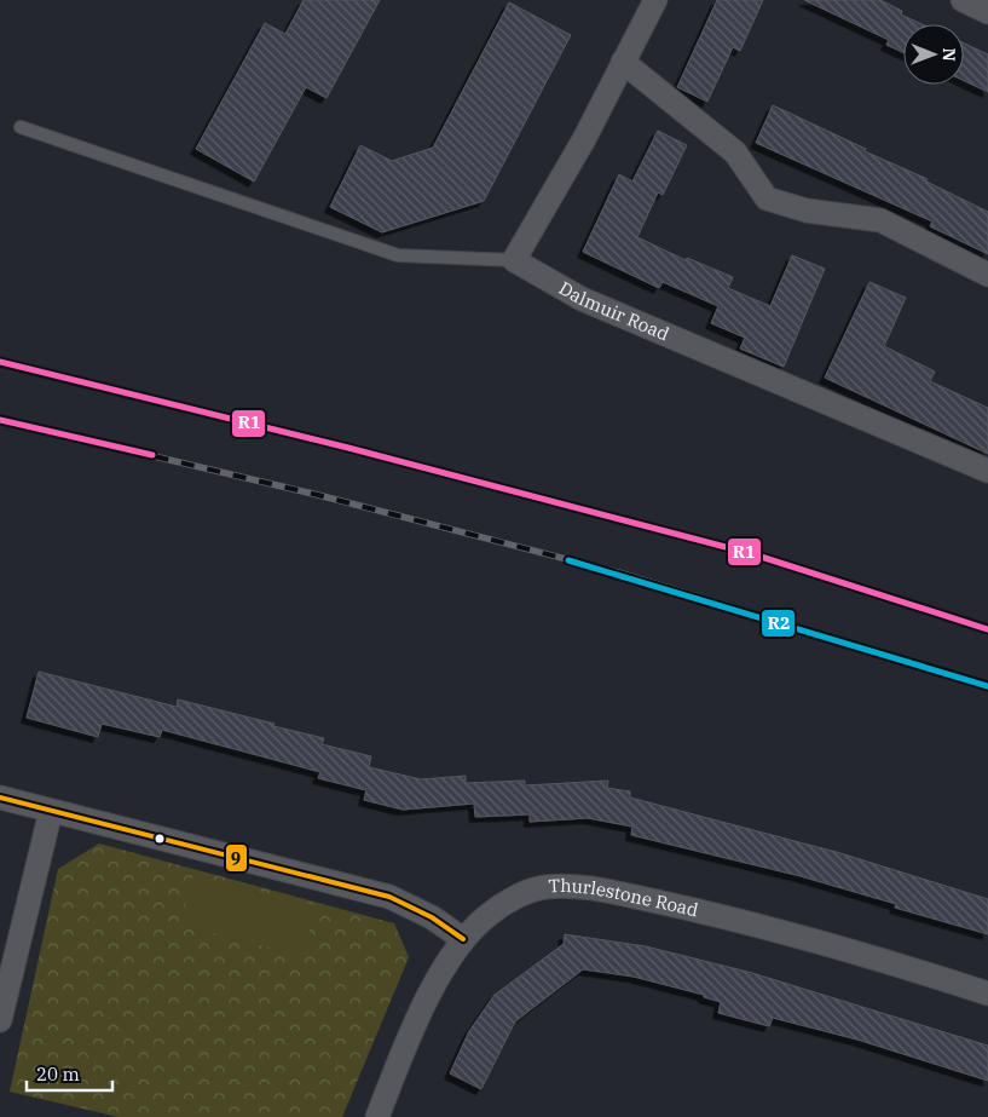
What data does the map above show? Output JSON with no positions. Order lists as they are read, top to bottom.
{
  "streets": {
    "street": ["Dalmuir Road", "Thurlestone Road"]
  },
  "lines": ["transit line R1", "transit line R2", "transit line 9"],
  "scale_bar": "20 m",
  "north": "right"
}
